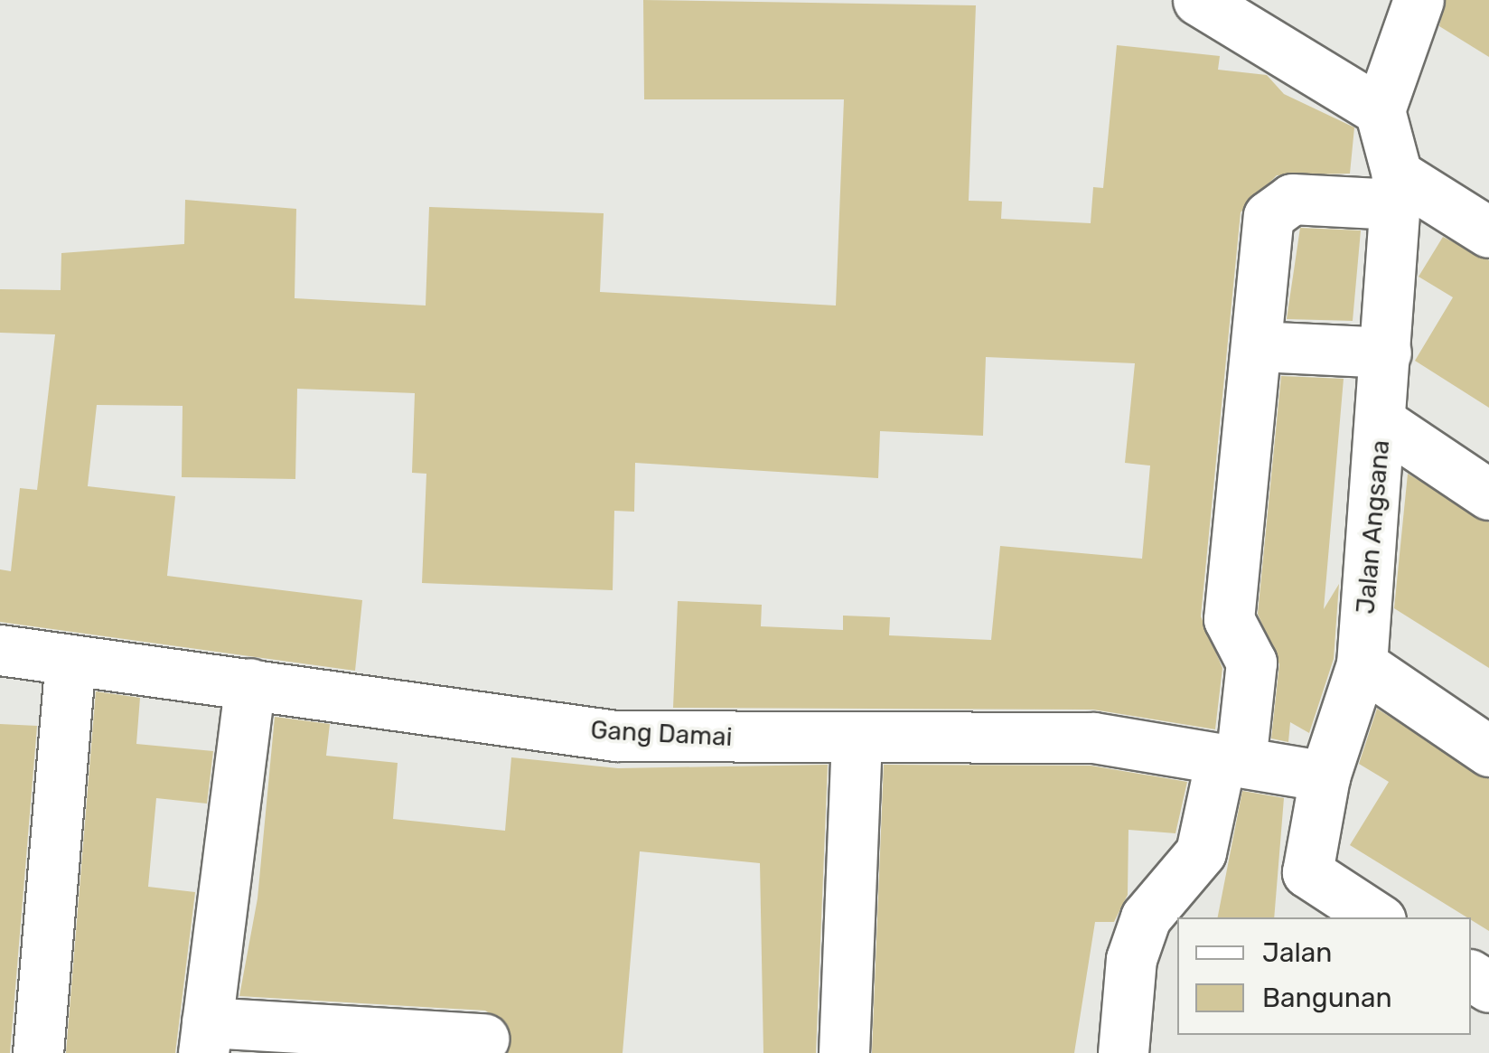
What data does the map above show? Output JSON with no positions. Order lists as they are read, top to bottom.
{
  "streets": {
    "street": ["Jalan Angsana", "Gang Damai"]
  },
  "crossings": [
    ["Jalan Angsana", "Gang Damai"]
  ],
  "legend": ["Jalan", "Bangunan"]
}
